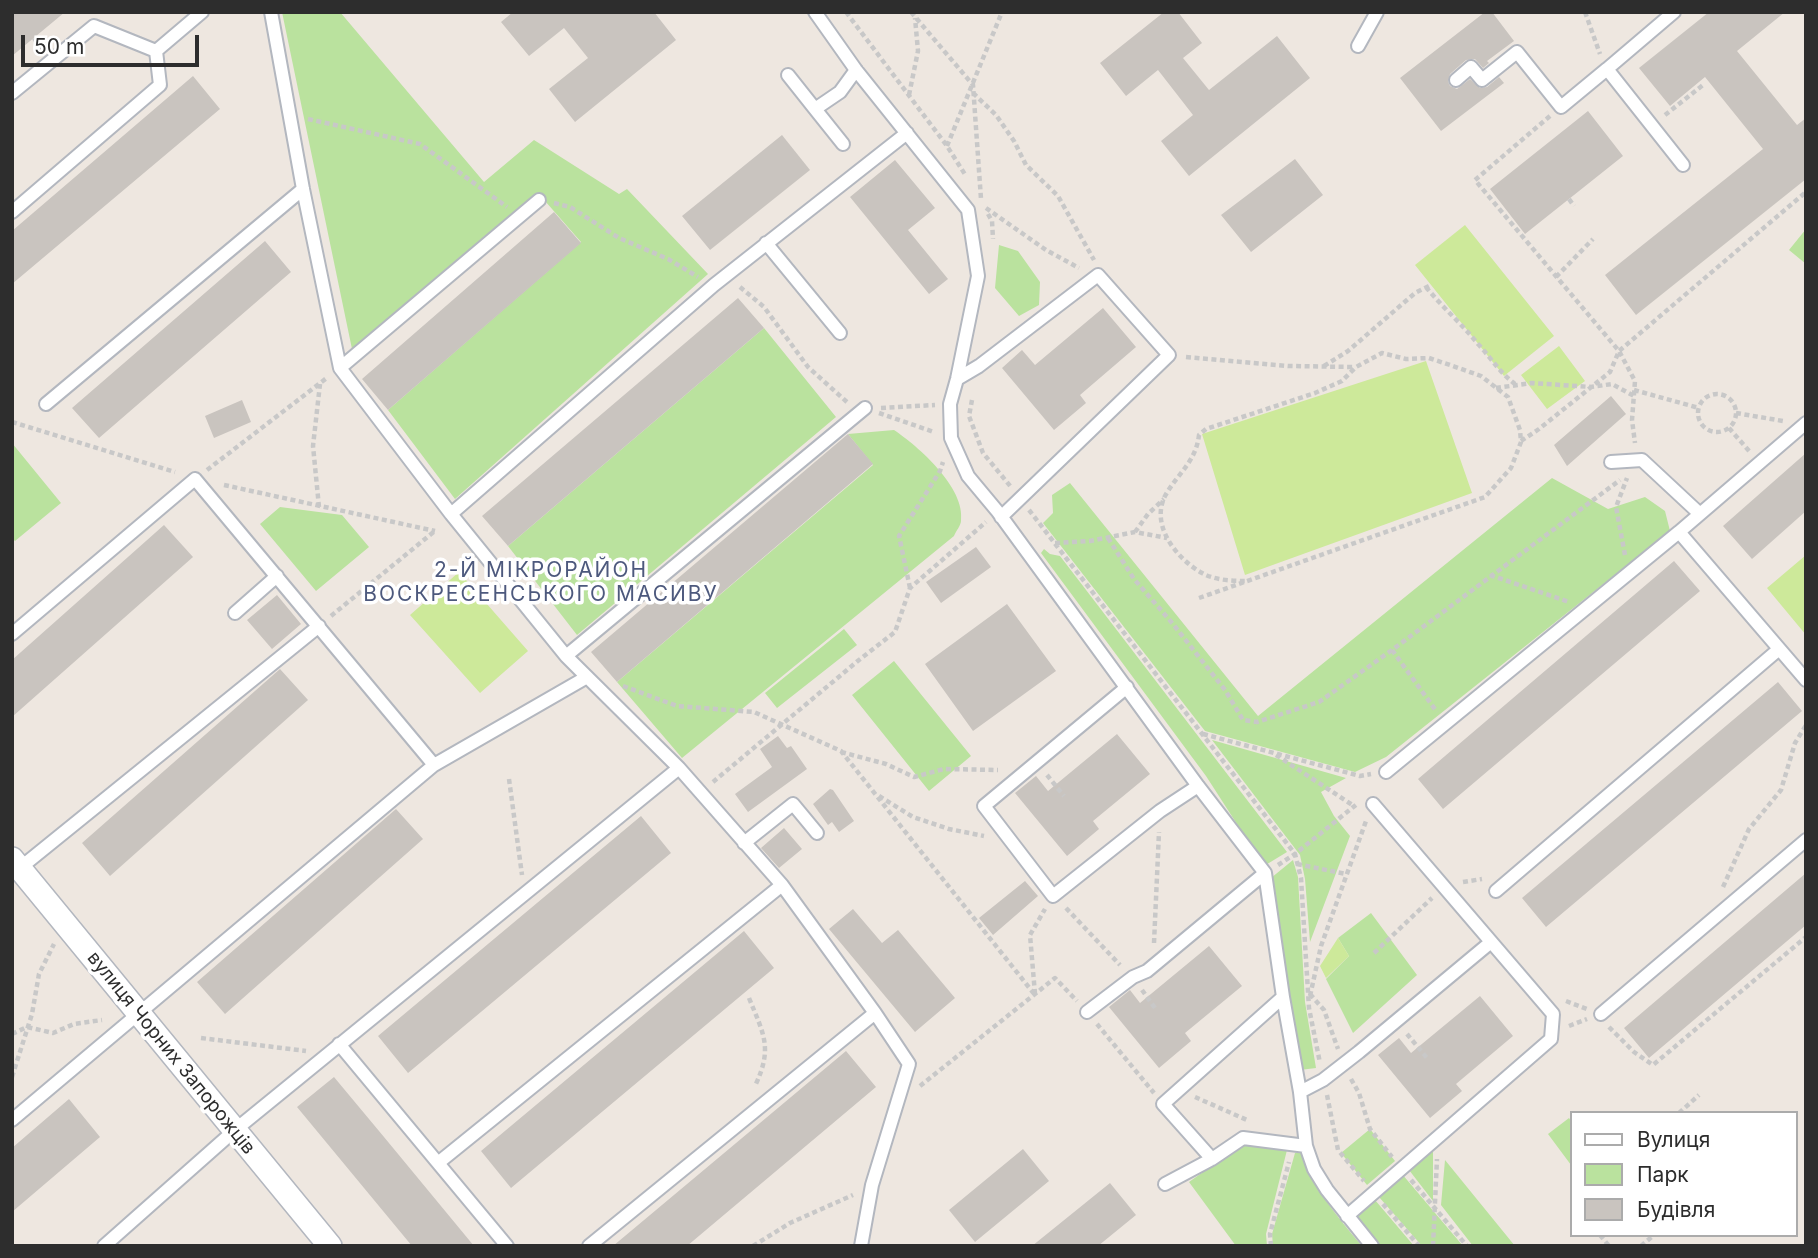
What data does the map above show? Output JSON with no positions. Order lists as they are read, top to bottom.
{
  "streets": {
    "street": ["вулиця Чорних Запорожців"]
  },
  "districts": ["2-Й МІКРОРАЙОН ВОСКРЕСЕНСЬКОГО МАСИВУ"],
  "legend": ["Вулиця", "Парк", "Будівля"],
  "scale_bar": "50 m"
}
